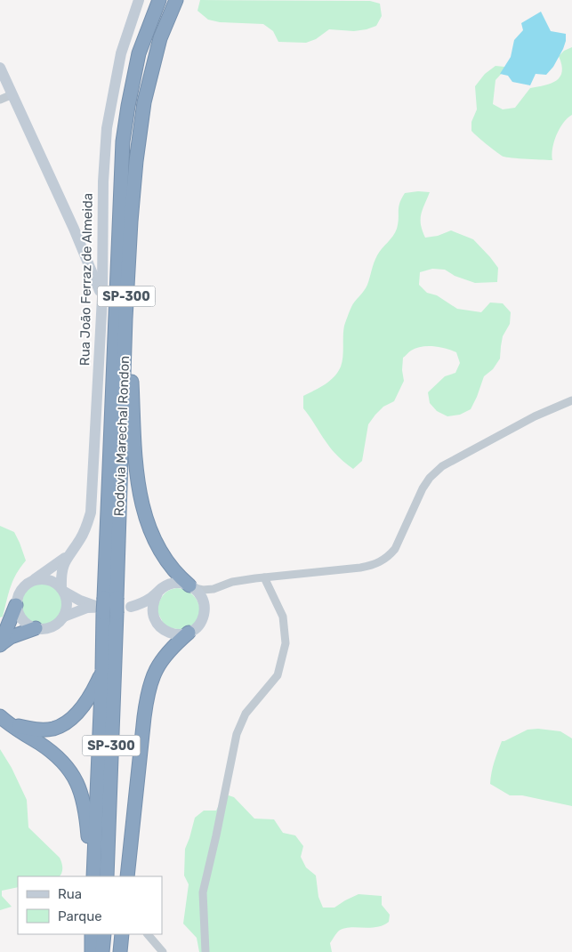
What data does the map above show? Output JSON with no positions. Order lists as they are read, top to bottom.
{
  "streets": {
    "highway": ["SP-300", "Rodovia Marechal Rondon"],
    "main road": ["Rua João Ferraz de Almeida"]
  },
  "legend": ["Rua", "Parque"]
}
